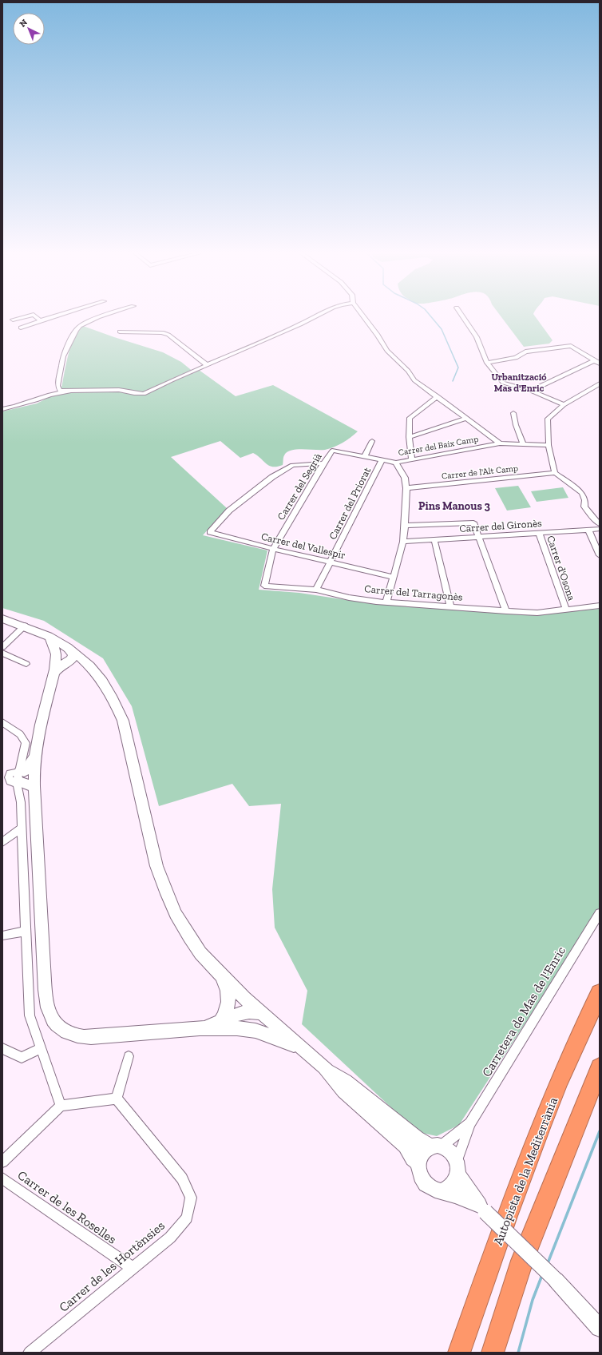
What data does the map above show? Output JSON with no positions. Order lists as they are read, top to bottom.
{
  "streets": {
    "highway": ["Autopista de la Mediterrània"],
    "street": [
      "Carrer del Baix Camp",
      "Carrer de l'Alt Camp",
      "Carrer del Segrià",
      "Carrer del Priorat",
      "Carrer del Gironès",
      "Carrer del Vallespir",
      "Carrer d'Osona",
      "Carrer del Tarragonès",
      "Carretera de Mas de l'Enric",
      "Carrer de les Roselles",
      "Carrer de les Hortènsies"
    ]
  },
  "crossings": [
    ["Carrer del Baix Camp", "Carrer del Segrià"],
    ["Carrer del Baix Camp", "Carrer del Priorat"],
    ["Carrer del Segrià", "Carrer del Vallespir"],
    ["Carrer del Segrià", "Carrer del Tarragonès"],
    ["Carrer del Priorat", "Carrer del Vallespir"],
    ["Carrer del Priorat", "Carrer del Tarragonès"],
    ["Carrer del Gironès", "Carrer d'Osona"],
    ["Carrer del Vallespir", "Carrer del Tarragonès"],
    ["Carrer d'Osona", "Carrer del Tarragonès"],
    ["Carrer de les Roselles", "Carrer de les Hortènsies"]
  ],
  "districts": ["Urbanització Mas d'Enric", "Pins Manous 3"],
  "north": "top left"
}
